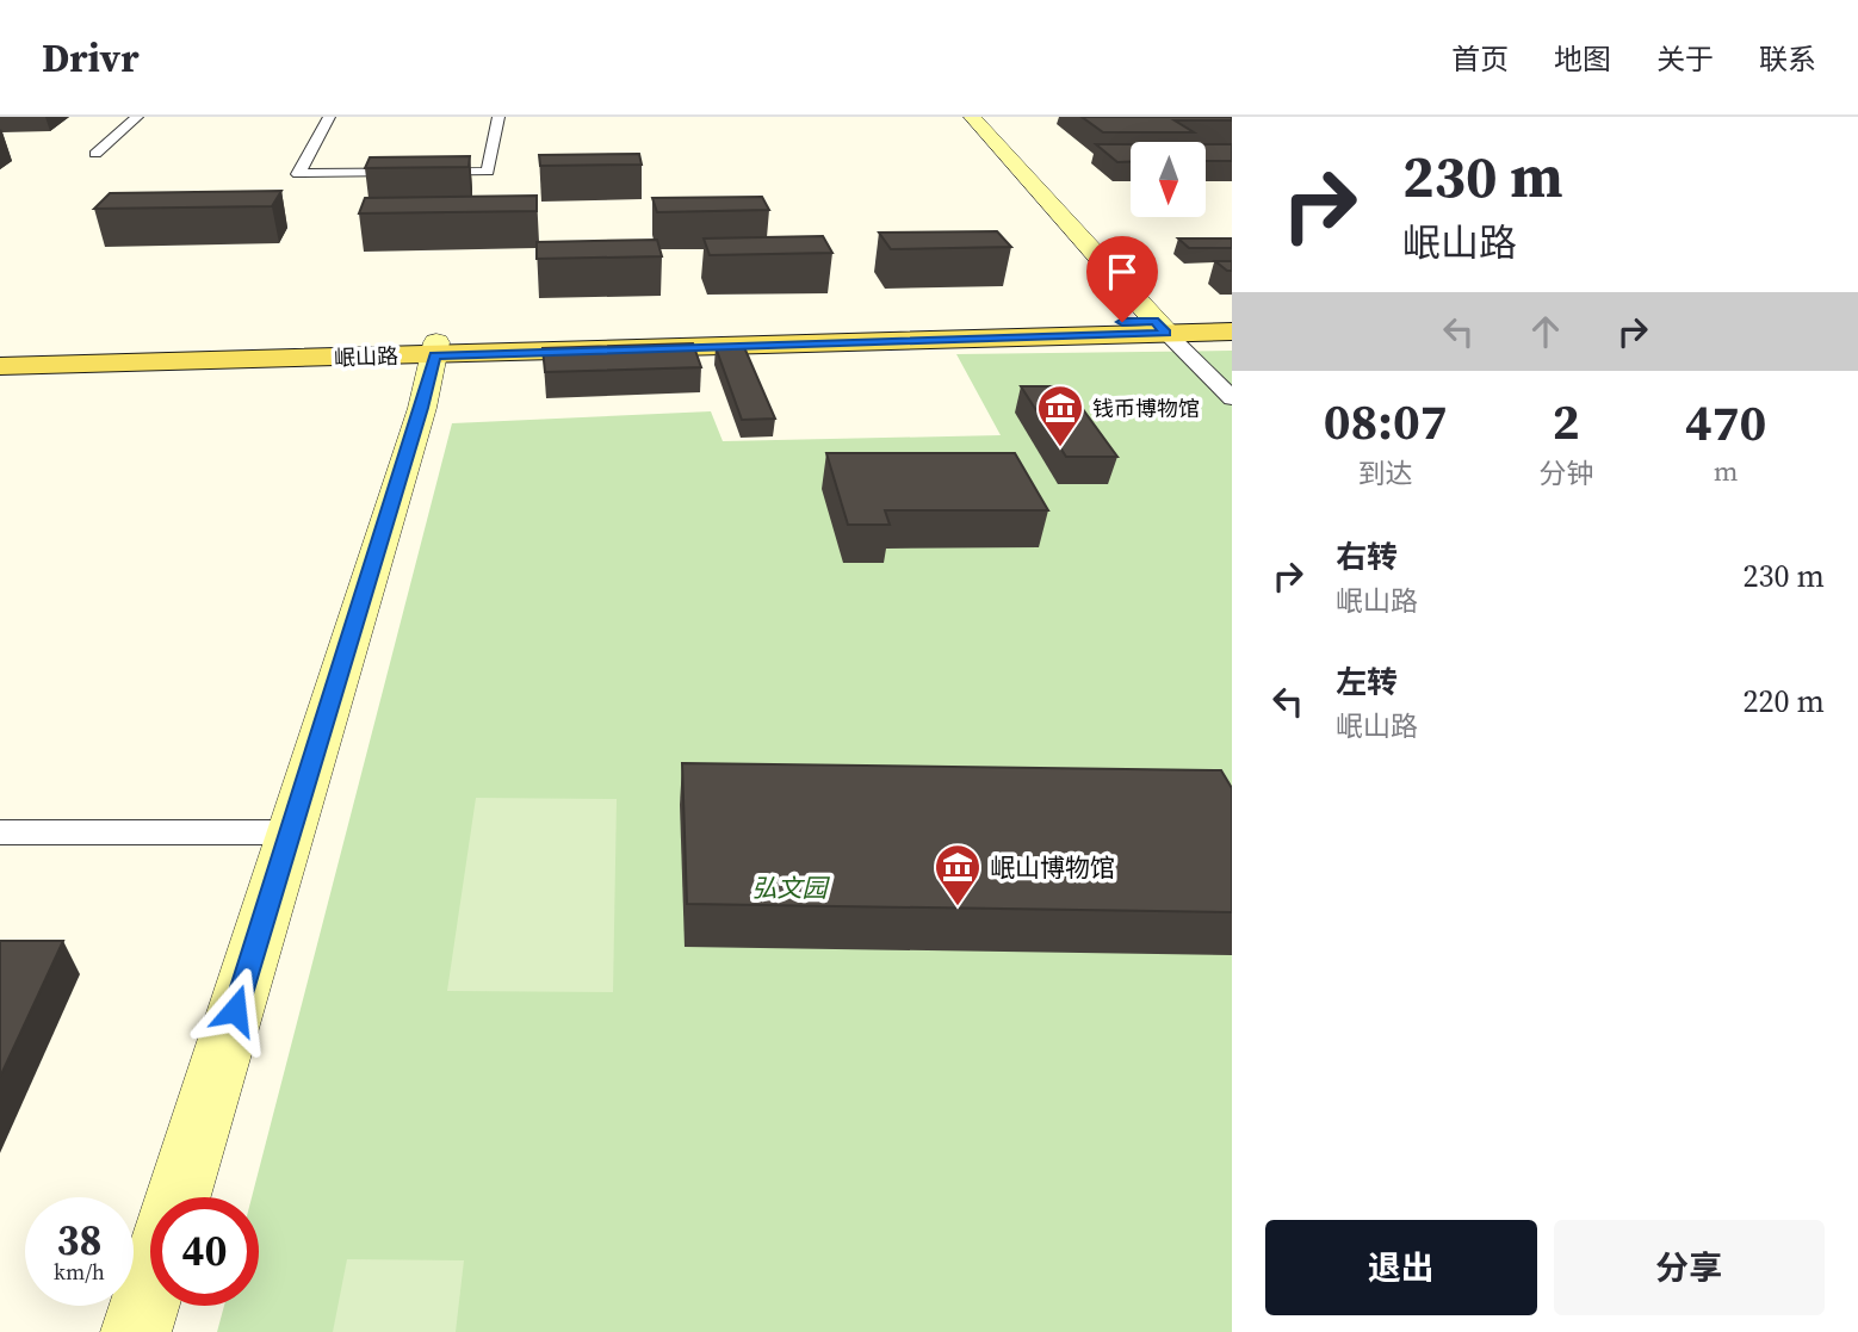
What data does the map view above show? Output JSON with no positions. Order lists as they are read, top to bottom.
{
  "streets": {
    "main road": ["岷山路"]
  },
  "parks": ["弘文园"],
  "places": {
    "museum": ["钱币博物馆", "岷山博物馆"]
  },
  "north": "bottom",
  "page": {
    "header": "Drivr",
    "nav": [
      "首页",
      "地图",
      "关于",
      "联系"
    ],
    "turn": ["230 m", "岷山路"],
    "eta": [
      "08:07",
      "到达",
      "2",
      "分钟",
      "470",
      "m"
    ],
    "list": [
      {
        "name": "右转",
        "note": "岷山路",
        "value": "230 m"
      },
      {
        "name": "左转",
        "note": "岷山路",
        "value": "220 m"
      }
    ],
    "speed": "38 km/h",
    "limit": "40",
    "buttons": ["退出", "分享"]
  }
}
